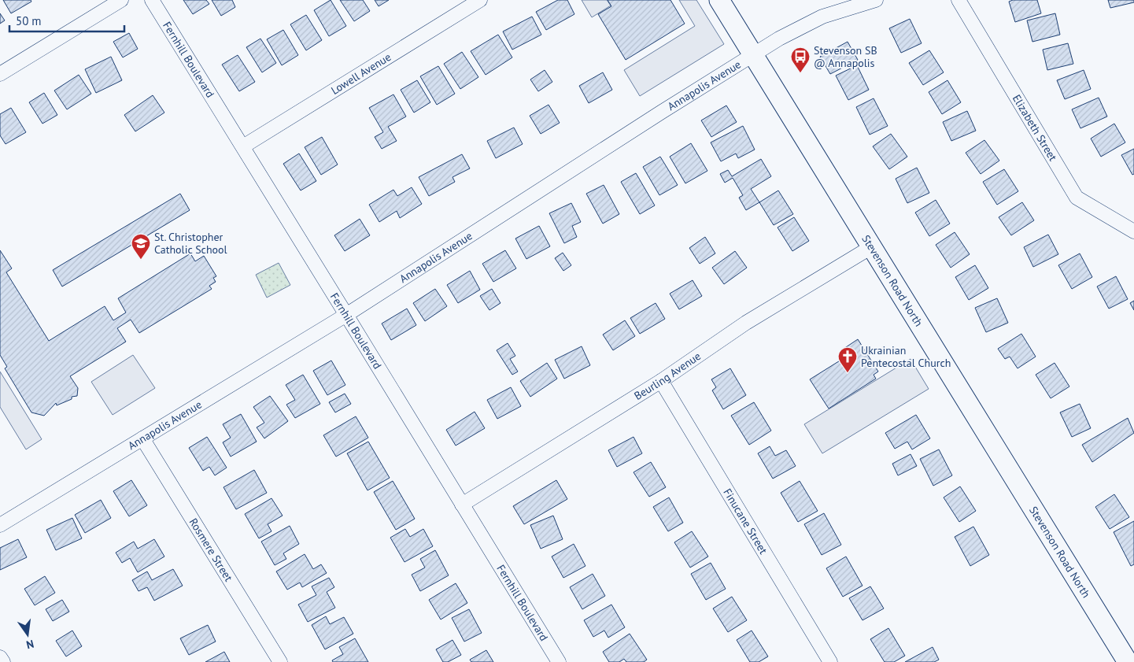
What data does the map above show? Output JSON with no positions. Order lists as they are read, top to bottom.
{
  "streets": {
    "main road": ["Stevenson Road North"],
    "street": [
      "Fernhill Boulevard",
      "Lowell Avenue",
      "Annapolis Avenue",
      "Elizabeth Street",
      "Beurling Avenue",
      "Finucane Street",
      "Rosmere Street"
    ]
  },
  "crossings": [
    ["Fernhill Boulevard", "Lowell Avenue"],
    ["Fernhill Boulevard", "Annapolis Avenue"],
    ["Fernhill Boulevard", "Beurling Avenue"],
    ["Annapolis Avenue", "Stevenson Road North"],
    ["Annapolis Avenue", "Rosmere Street"],
    ["Stevenson Road North", "Beurling Avenue"],
    ["Beurling Avenue", "Finucane Street"]
  ],
  "places": {
    "bus stop": ["Stevenson SB @ Annapolis"],
    "school or university": ["St. Christopher Catholic School"],
    "church": ["Ukrainian Pentecostal Church"]
  },
  "scale_bar": "50 m",
  "north": "bottom"
}
